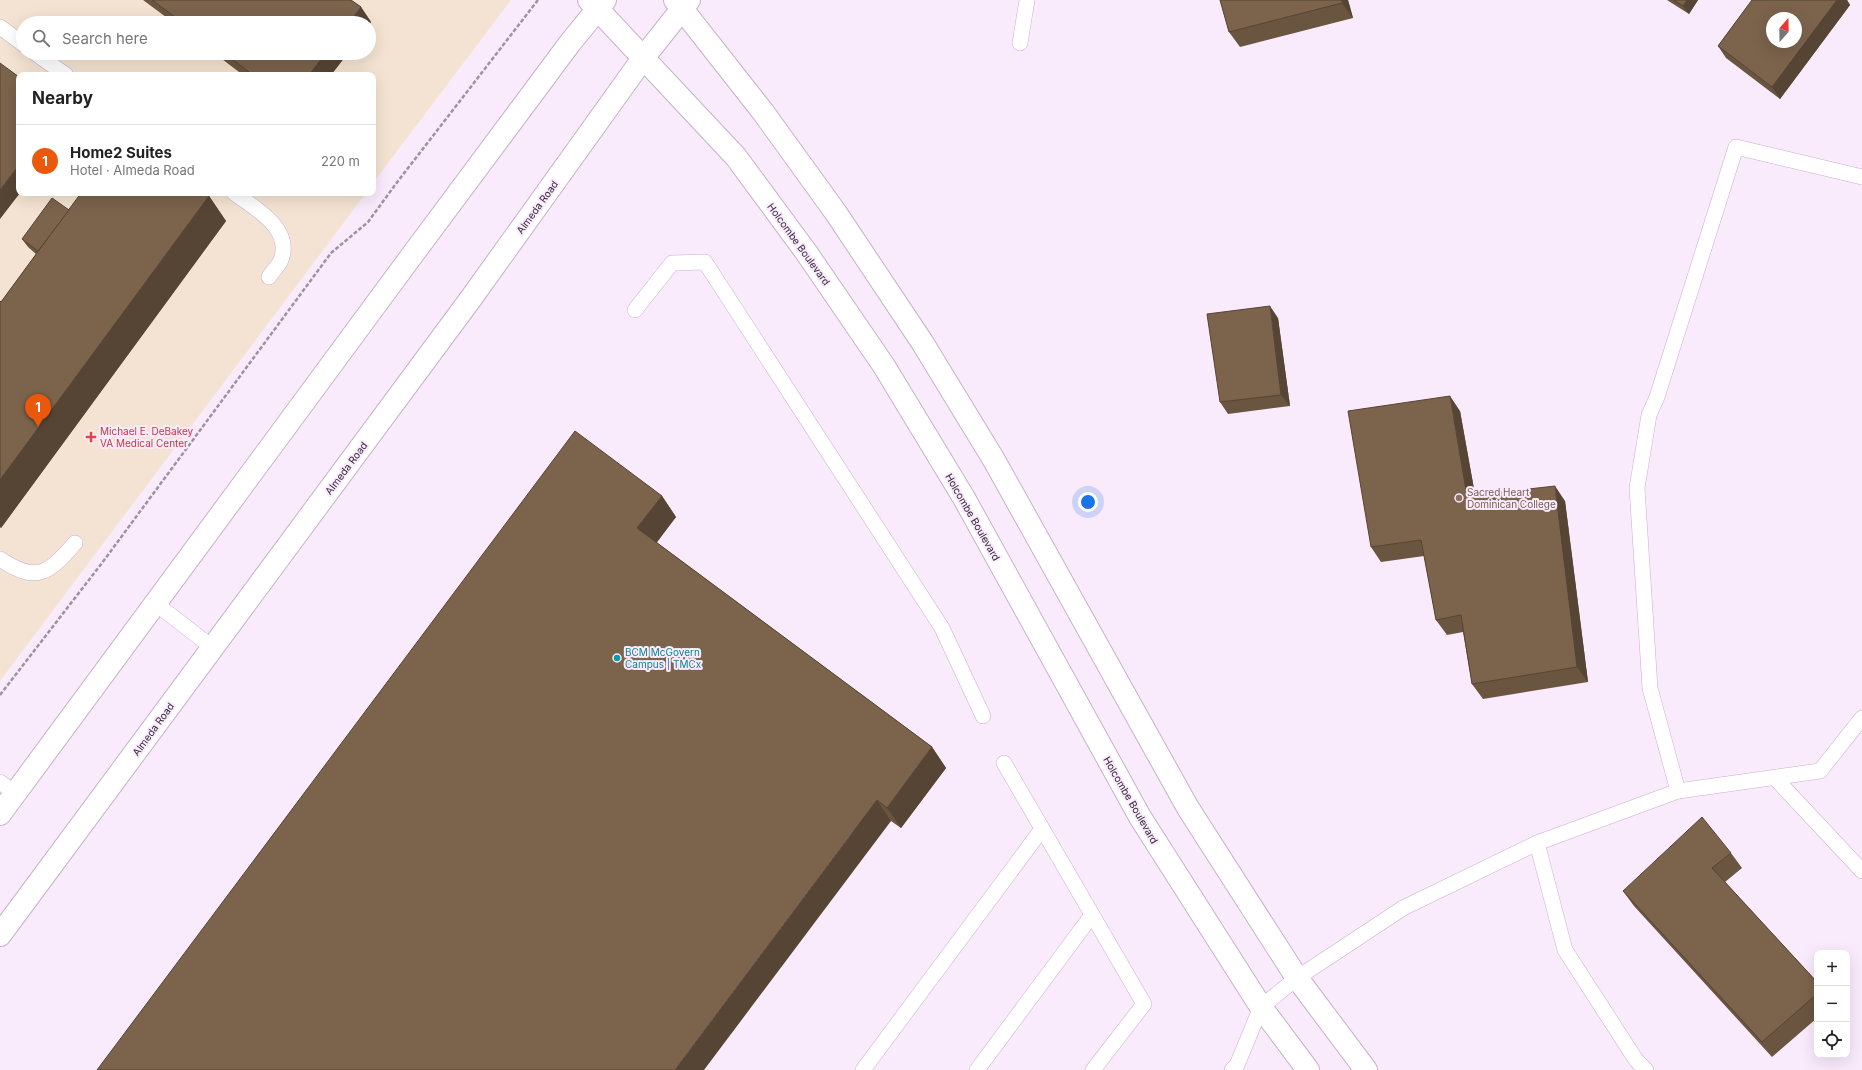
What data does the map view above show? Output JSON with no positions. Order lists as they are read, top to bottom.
{
  "streets": {
    "main road": ["Almeda Road", "Holcombe Boulevard"]
  },
  "crossings": [
    ["Almeda Road", "Holcombe Boulevard"]
  ],
  "places": {
    "health": ["Michael E. DeBakey VA Medical Center"],
    "other": ["Sacred Heart Dominican College", "BCM McGovern Campus | TMCx"]
  },
  "north": "top",
  "page": {
    "search": "Search here",
    "heading": "Nearby",
    "list": [
      {
        "mark": "1",
        "name": "Home2 Suites",
        "note": "Hotel · Almeda Road",
        "value": "220 m"
      }
    ],
    "pins": "1",
    "map_buttons": ["+", "−"]
  }
}
